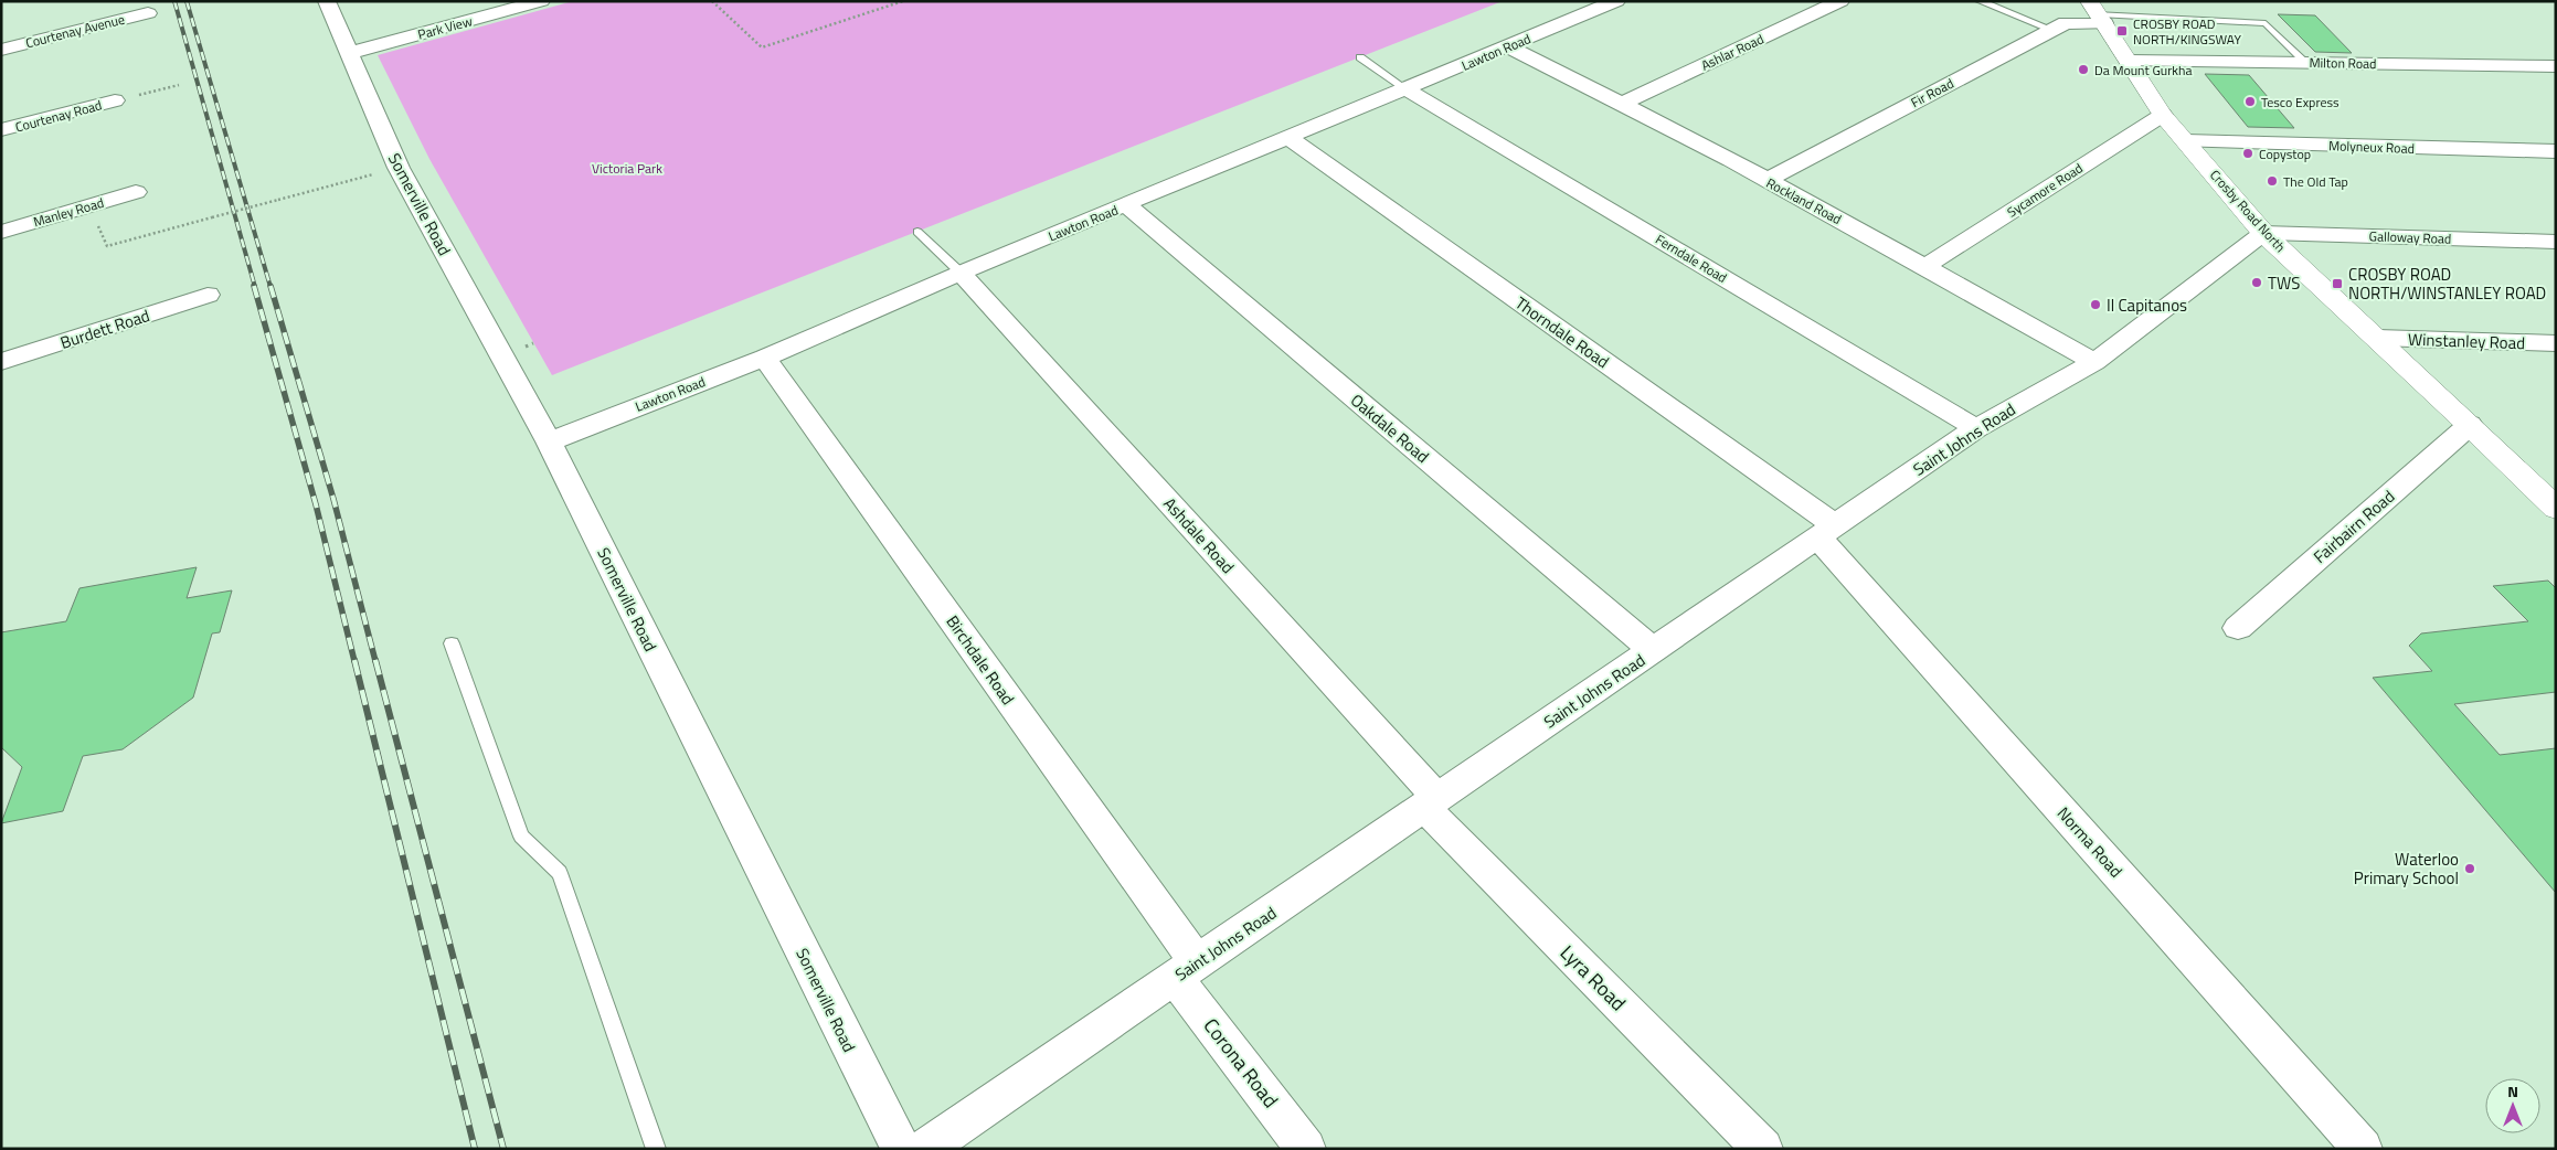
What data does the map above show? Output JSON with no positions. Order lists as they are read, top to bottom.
{
  "streets": {
    "highway": ["Crosby Road North"],
    "street": [
      "Park View",
      "Courtenay Avenue",
      "Lawton Road",
      "Ashlar Road",
      "Milton Road",
      "Fir Road",
      "Courtenay Road",
      "Molyneux Road",
      "Sycamore Road",
      "Rockland Road",
      "Somerville Road",
      "Manley Road",
      "Galloway Road",
      "Ferndale Road",
      "Burdett Road",
      "Thorndale Road",
      "Winstanley Road",
      "Oakdale Road",
      "Saint Johns Road",
      "Fairbairn Road",
      "Ashdale Road",
      "Birchdale Road",
      "Norma Road",
      "Lyra Road",
      "Corona Road"
    ]
  },
  "crossings": [
    ["Park View", "Somerville Road"],
    ["Lawton Road", "Rockland Road"],
    ["Lawton Road", "Somerville Road"],
    ["Lawton Road", "Ferndale Road"],
    ["Lawton Road", "Thorndale Road"],
    ["Lawton Road", "Oakdale Road"],
    ["Lawton Road", "Ashdale Road"],
    ["Lawton Road", "Birchdale Road"],
    ["Ashlar Road", "Rockland Road"],
    ["Milton Road", "Crosby Road North"],
    ["Fir Road", "Rockland Road"],
    ["Fir Road", "Crosby Road North"],
    ["Molyneux Road", "Crosby Road North"],
    ["Sycamore Road", "Rockland Road"],
    ["Sycamore Road", "Crosby Road North"],
    ["Rockland Road", "Saint Johns Road"],
    ["Crosby Road North", "Galloway Road"],
    ["Crosby Road North", "Winstanley Road"],
    ["Crosby Road North", "Saint Johns Road"],
    ["Crosby Road North", "Fairbairn Road"],
    ["Galloway Road", "Saint Johns Road"],
    ["Ferndale Road", "Saint Johns Road"],
    ["Thorndale Road", "Saint Johns Road"],
    ["Thorndale Road", "Norma Road"],
    ["Oakdale Road", "Saint Johns Road"],
    ["Saint Johns Road", "Ashdale Road"],
    ["Saint Johns Road", "Birchdale Road"],
    ["Saint Johns Road", "Norma Road"],
    ["Saint Johns Road", "Lyra Road"],
    ["Saint Johns Road", "Corona Road"],
    ["Ashdale Road", "Lyra Road"],
    ["Birchdale Road", "Corona Road"]
  ],
  "parks": ["Victoria Park"],
  "places": {
    "transit": ["CROSBY ROAD NORTH/KINGSWAY", "CROSBY ROAD NORTH/WINSTANLEY ROAD"],
    "other": [
      "Da Mount Gurkha",
      "Tesco Express",
      "Copystop",
      "The Old Tap",
      "TWS",
      "Il Capitanos",
      "Waterloo Primary School"
    ]
  },
  "north": "top"
}
